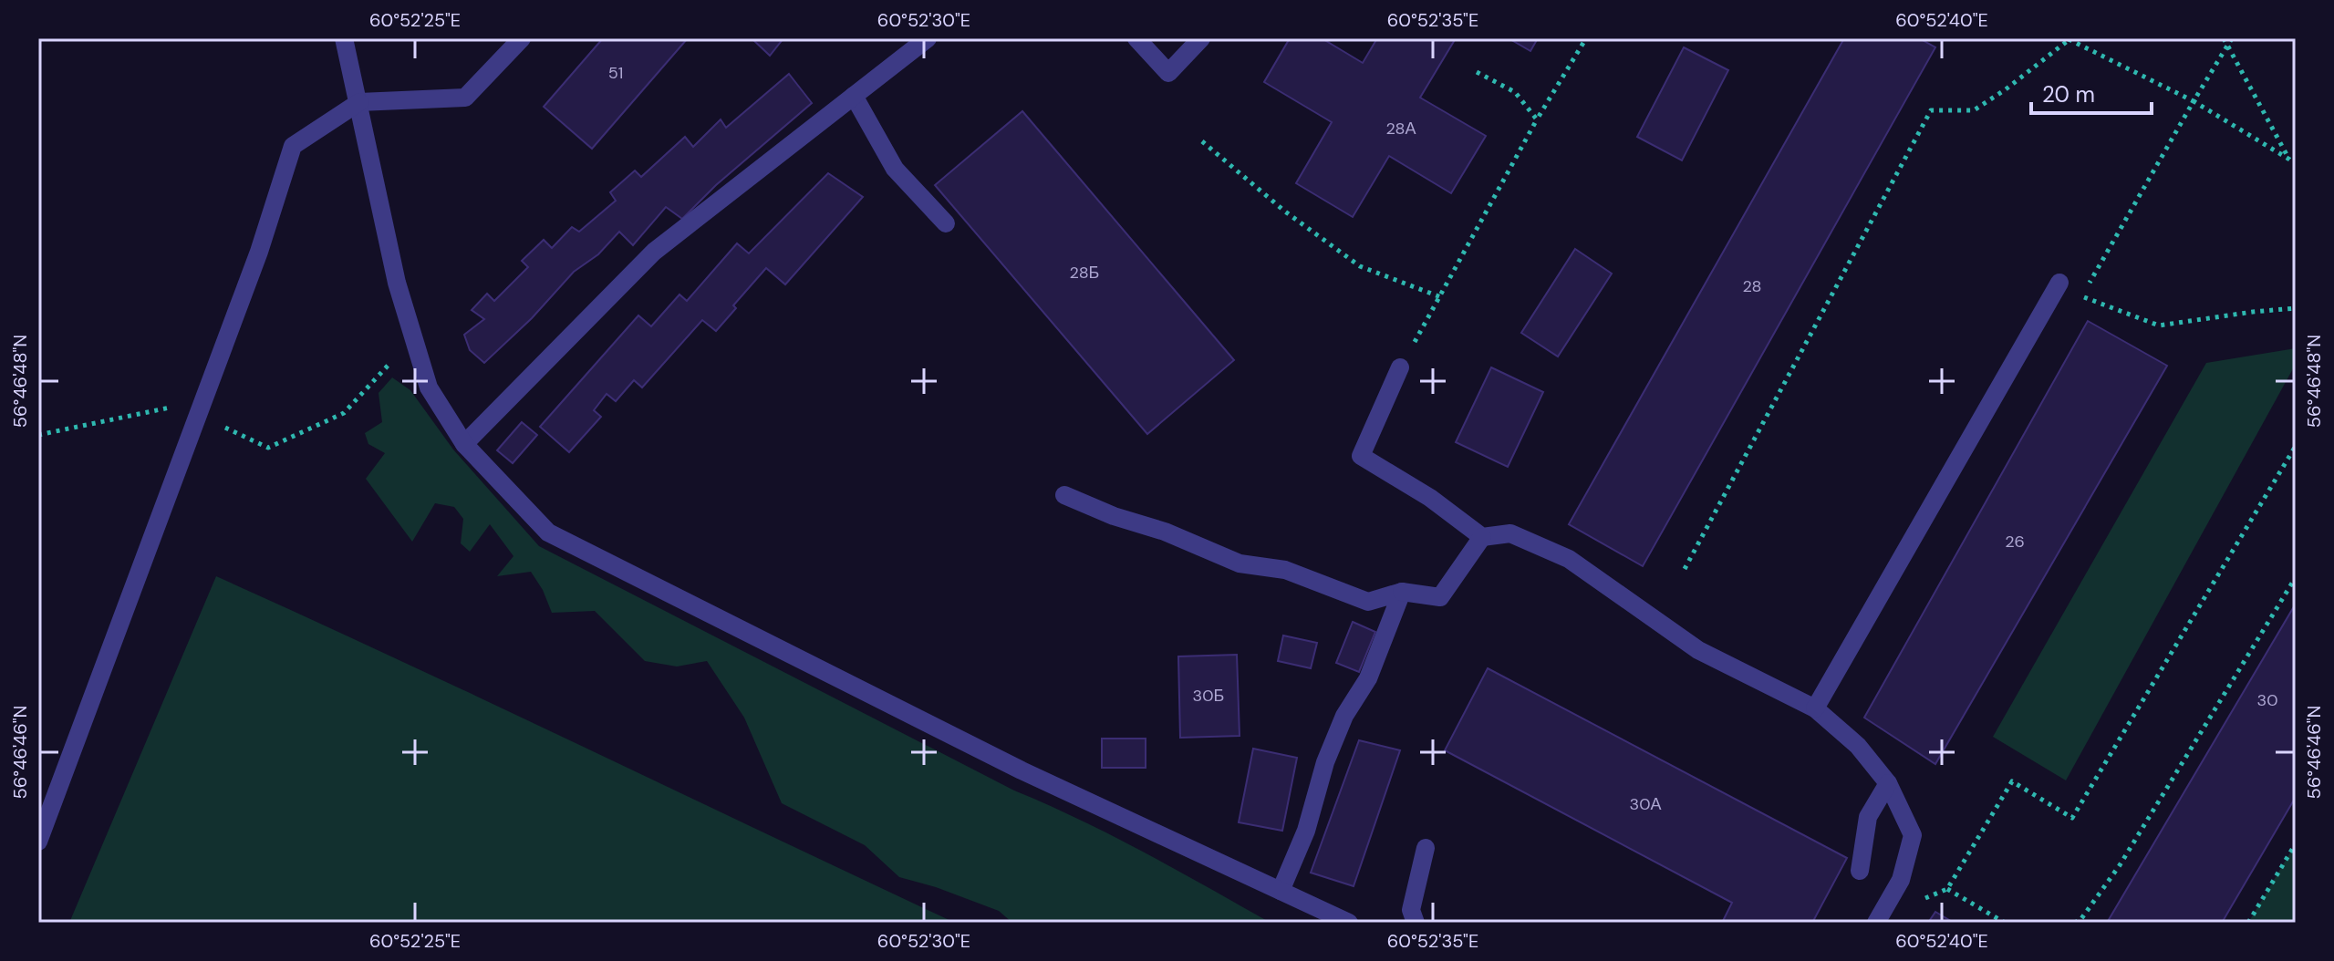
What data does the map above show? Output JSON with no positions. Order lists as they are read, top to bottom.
{
  "house_numbers": [
    "51",
    "28А",
    "28Б",
    "28",
    "26",
    "30Б",
    "30",
    "30А"
  ],
  "scale_bar": "20 m",
  "coordinates": [
    "60°52'25\"E",
    "60°52'30\"E",
    "60°52'35\"E",
    "60°52'40\"E",
    "56°46'48\"N",
    "56°46'46\"N"
  ]
}
